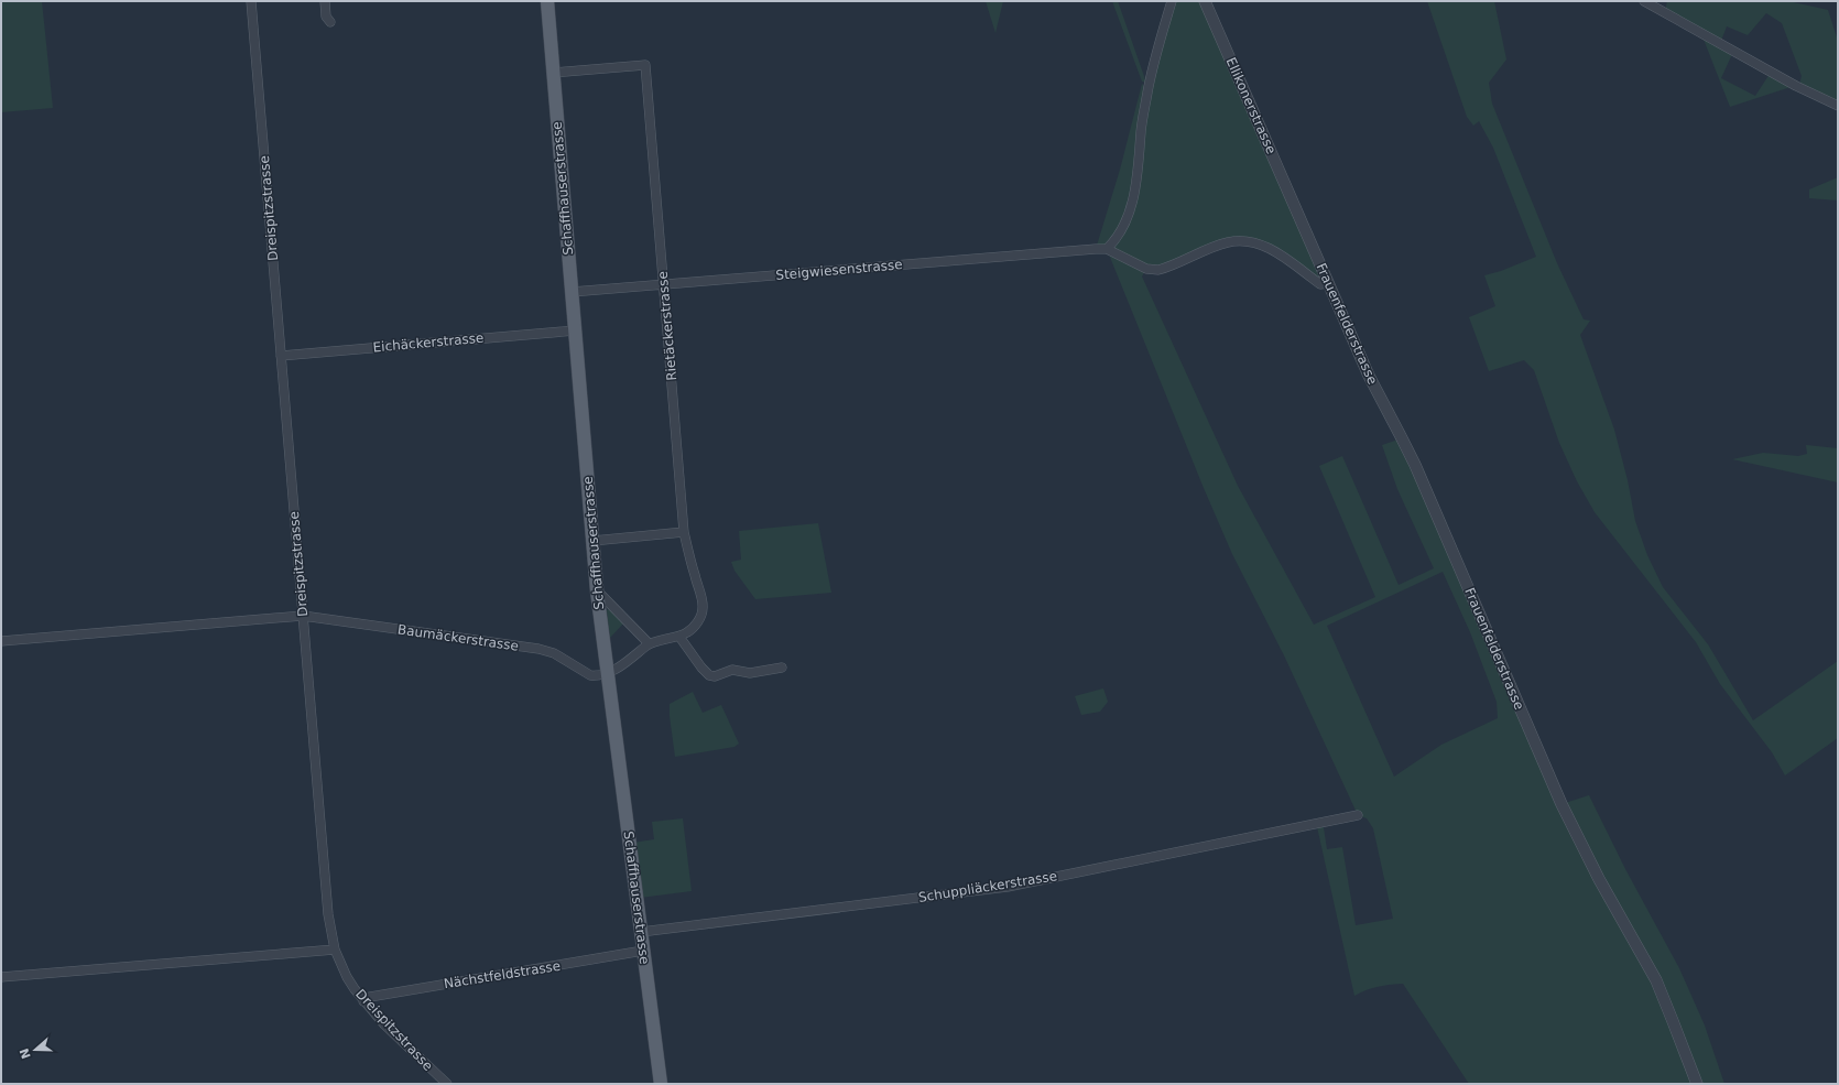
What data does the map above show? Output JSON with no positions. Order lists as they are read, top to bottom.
{
  "streets": {
    "main road": ["Schaffhauserstrasse"],
    "street": [
      "Ellikonerstrasse",
      "Dreispitzstrasse",
      "Steigwiesenstrasse",
      "Frauenfelderstrasse",
      "Rietäckerstrasse",
      "Eichäckerstrasse",
      "Baumäckerstrasse",
      "Schuppliäckerstrasse",
      "Nächstfeldstrasse"
    ]
  },
  "crossings": [
    ["Ellikonerstrasse", "Frauenfelderstrasse"],
    ["Schaffhauserstrasse", "Steigwiesenstrasse"],
    ["Schaffhauserstrasse", "Rietäckerstrasse"],
    ["Schaffhauserstrasse", "Eichäckerstrasse"],
    ["Schaffhauserstrasse", "Baumäckerstrasse"],
    ["Schaffhauserstrasse", "Schuppliäckerstrasse"],
    ["Schaffhauserstrasse", "Nächstfeldstrasse"],
    ["Dreispitzstrasse", "Eichäckerstrasse"],
    ["Dreispitzstrasse", "Baumäckerstrasse"],
    ["Dreispitzstrasse", "Nächstfeldstrasse"],
    ["Steigwiesenstrasse", "Rietäckerstrasse"],
    ["Rietäckerstrasse", "Baumäckerstrasse"]
  ],
  "north": "left"
}
